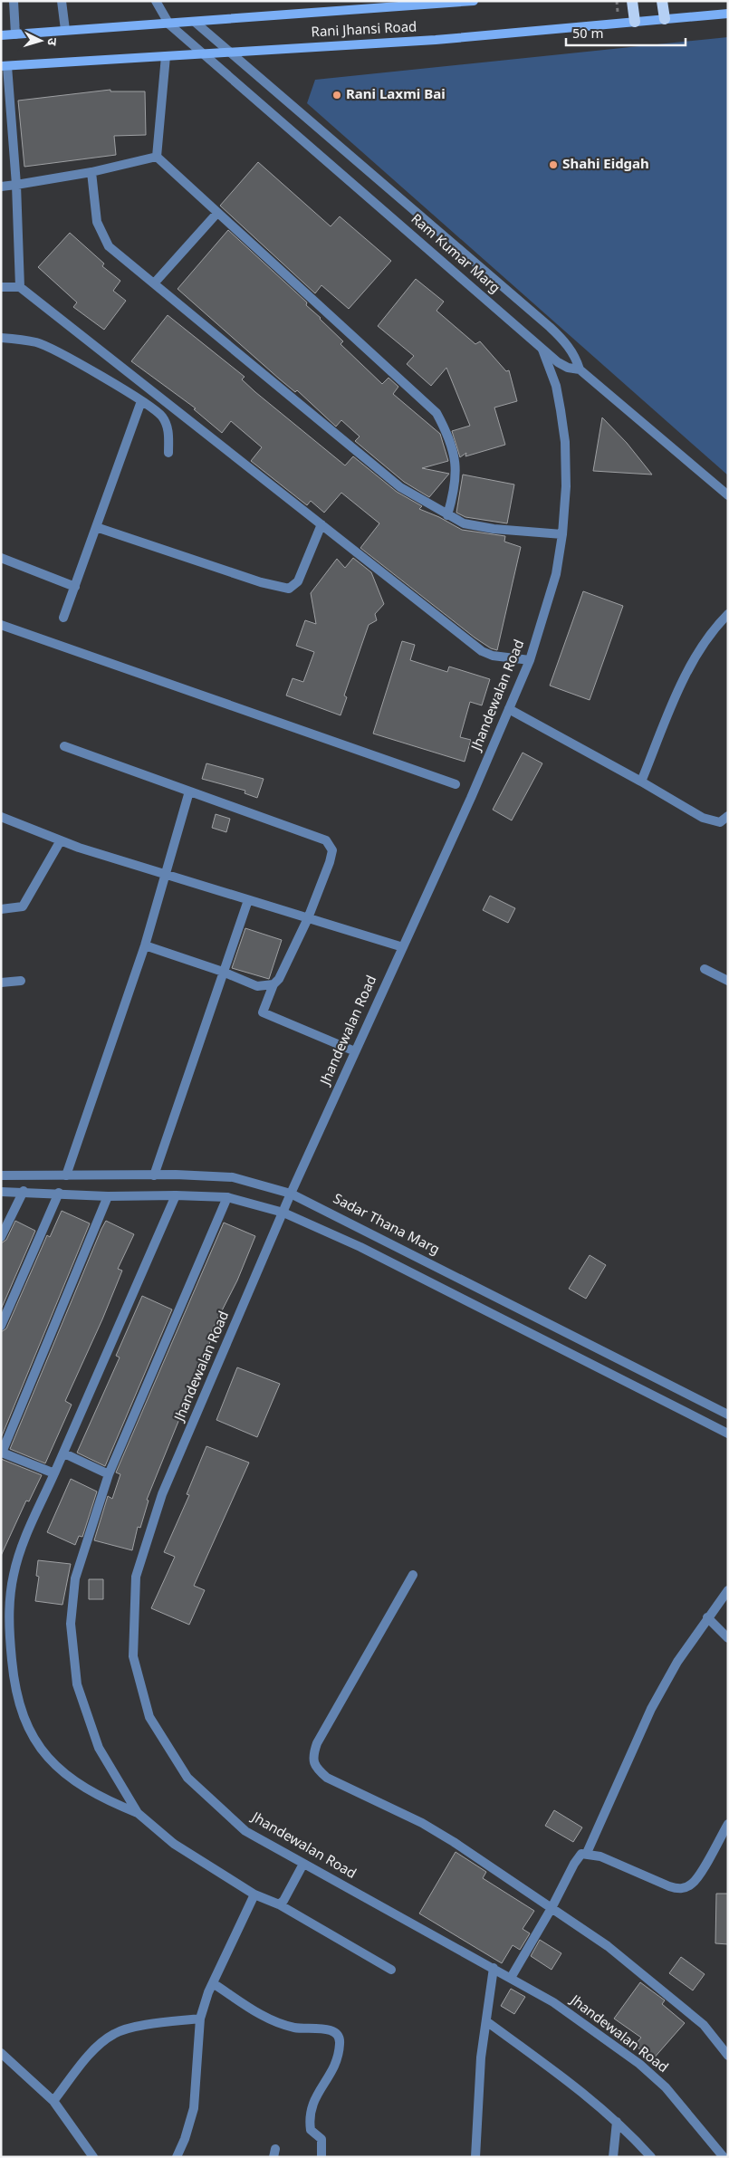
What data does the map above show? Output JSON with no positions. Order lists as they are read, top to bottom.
{
  "streets": {
    "main road": ["Rani Jhansi Road"],
    "street": ["Ram Kumar Marg", "Jhandewalan Road", "Sadar Thana Marg"]
  },
  "crossings": [
    ["Rani Jhansi Road", "Ram Kumar Marg"],
    ["Ram Kumar Marg", "Jhandewalan Road"],
    ["Jhandewalan Road", "Sadar Thana Marg"]
  ],
  "places": ["Rani Laxmi Bai", "Shahi Eidgah"],
  "scale_bar": "50 m",
  "north": "right"
}
